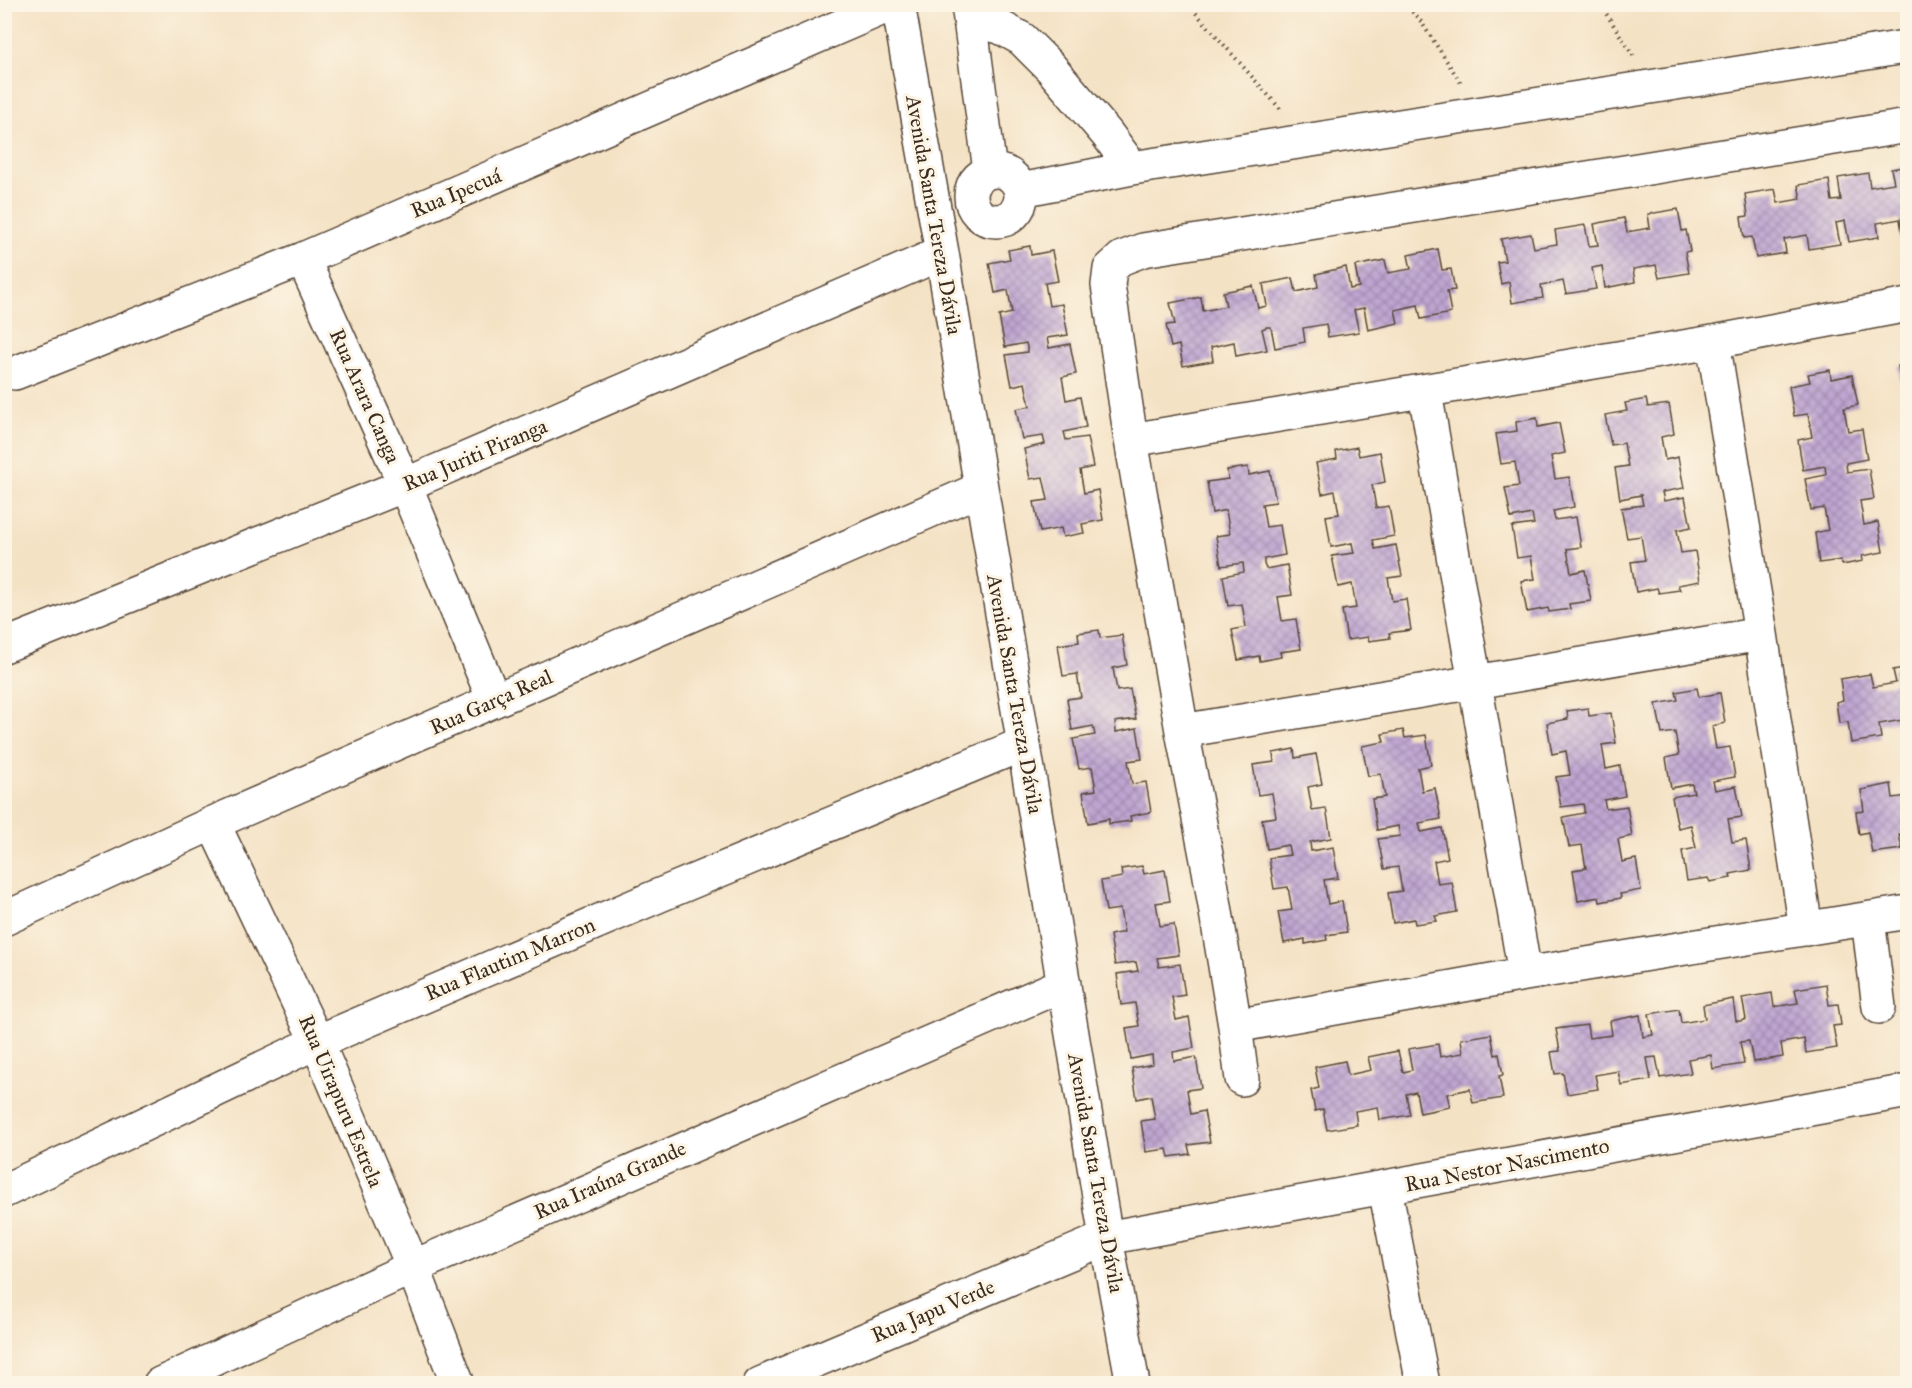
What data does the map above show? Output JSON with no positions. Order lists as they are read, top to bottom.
{
  "streets": {
    "street": [
      "Rua Ipecuá",
      "Avenida Santa Tereza Dávila",
      "Rua Arara Canga",
      "Rua Juriti Piranga",
      "Rua Garça Real",
      "Rua Flautim Marron",
      "Rua Uirapuru Estrela",
      "Rua Nestor Nascimento",
      "Rua Iraúna Grande",
      "Rua Japu Verde"
    ]
  },
  "crossings": [
    ["Rua Ipecuá", "Rua Arara Canga"],
    ["Avenida Santa Tereza Dávila", "Rua Juriti Piranga"],
    ["Avenida Santa Tereza Dávila", "Rua Garça Real"],
    ["Avenida Santa Tereza Dávila", "Rua Flautim Marron"],
    ["Avenida Santa Tereza Dávila", "Rua Nestor Nascimento"],
    ["Avenida Santa Tereza Dávila", "Rua Iraúna Grande"],
    ["Avenida Santa Tereza Dávila", "Rua Japu Verde"],
    ["Rua Arara Canga", "Rua Juriti Piranga"],
    ["Rua Arara Canga", "Rua Garça Real"],
    ["Rua Garça Real", "Rua Uirapuru Estrela"],
    ["Rua Flautim Marron", "Rua Uirapuru Estrela"],
    ["Rua Uirapuru Estrela", "Rua Iraúna Grande"],
    ["Rua Nestor Nascimento", "Rua Japu Verde"]
  ]
}
